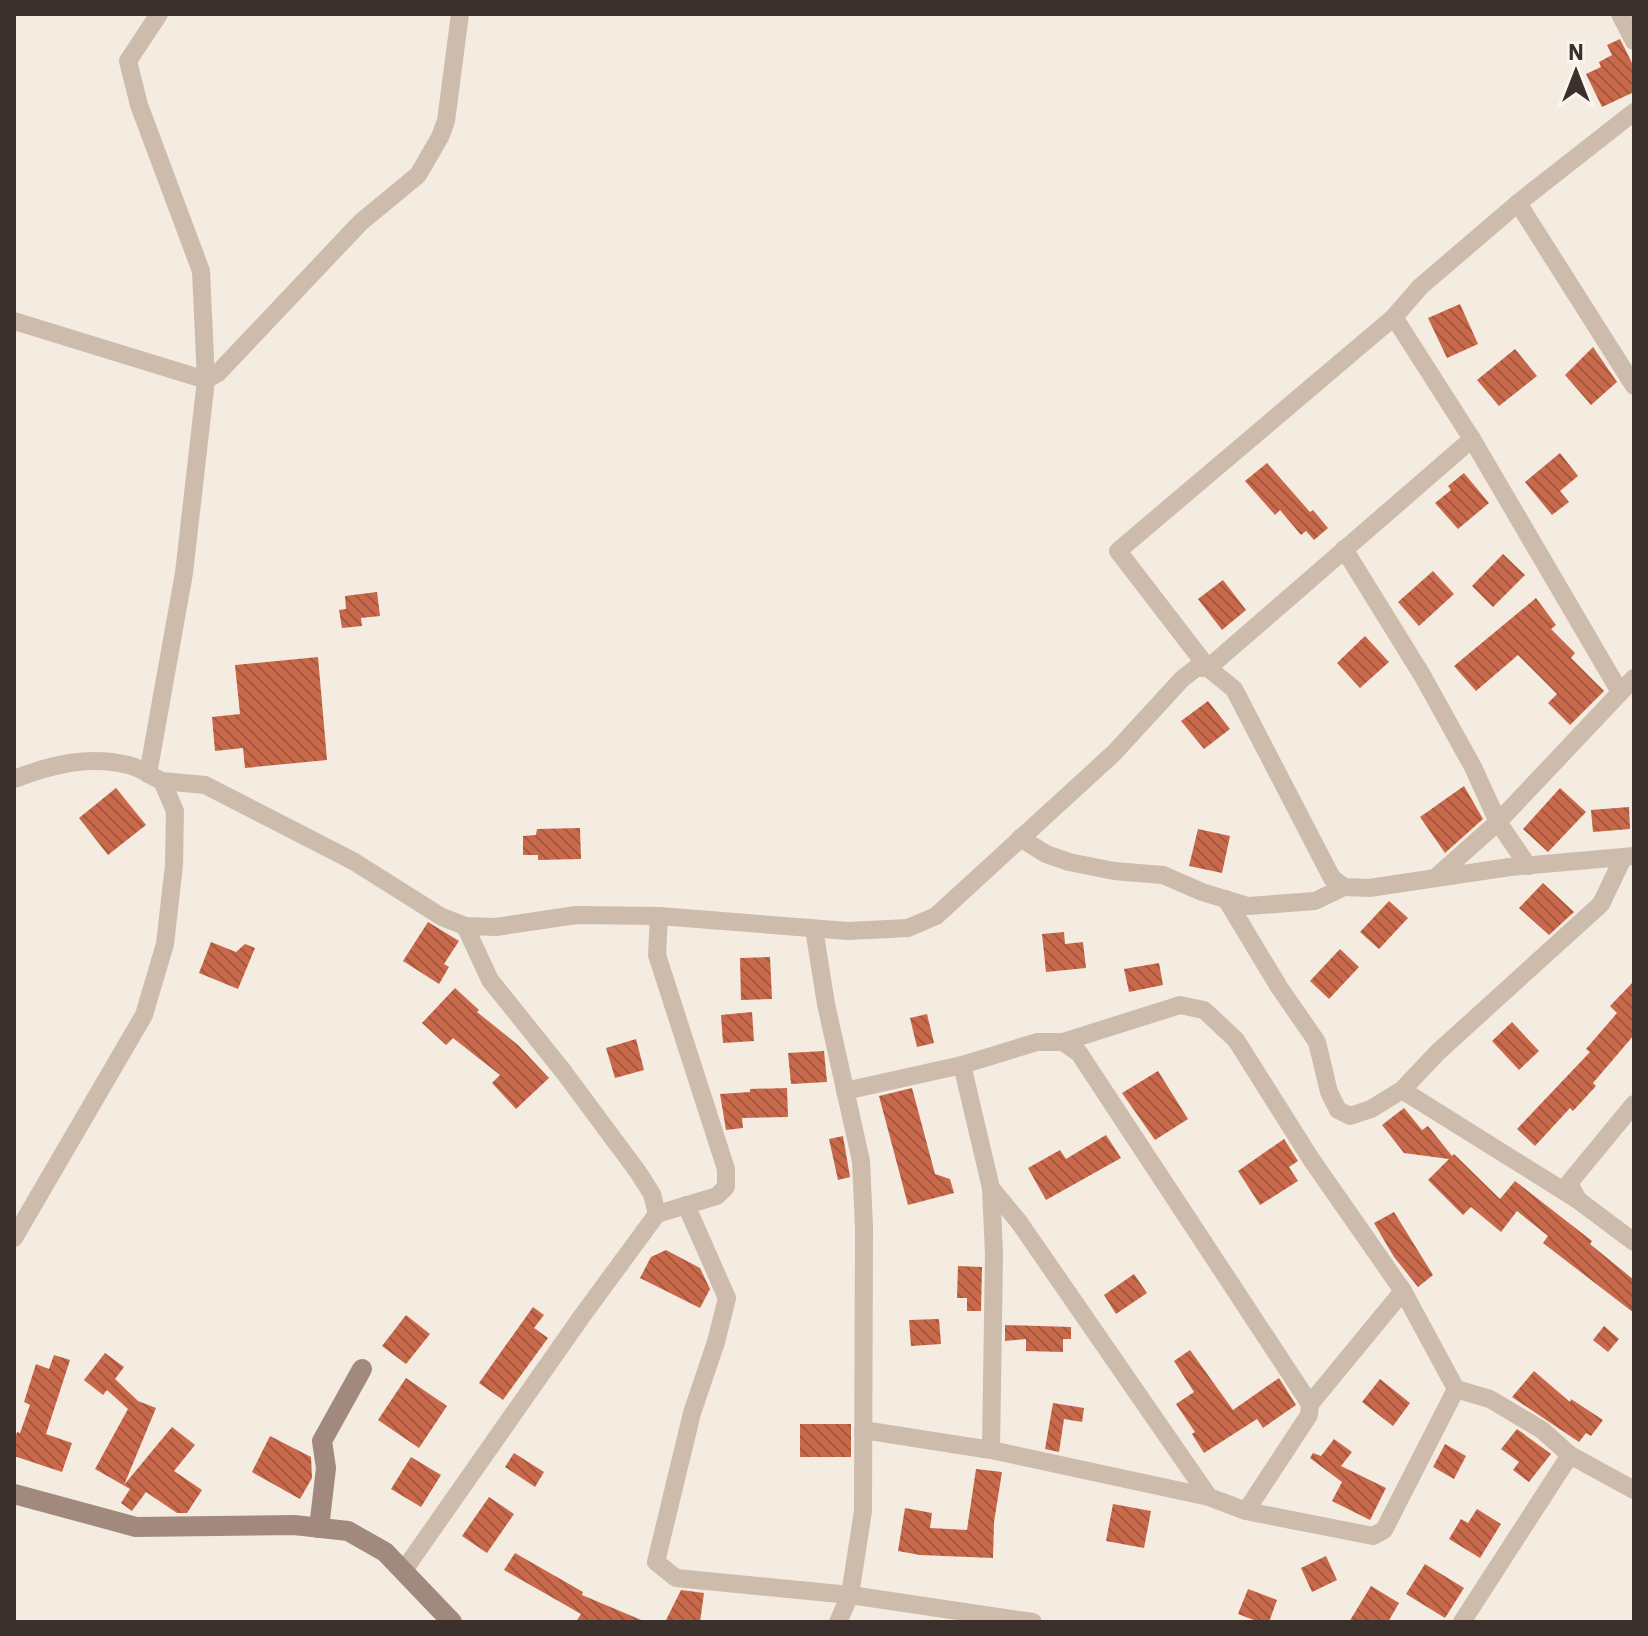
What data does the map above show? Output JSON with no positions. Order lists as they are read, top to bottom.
{
  "north": "top"
}
